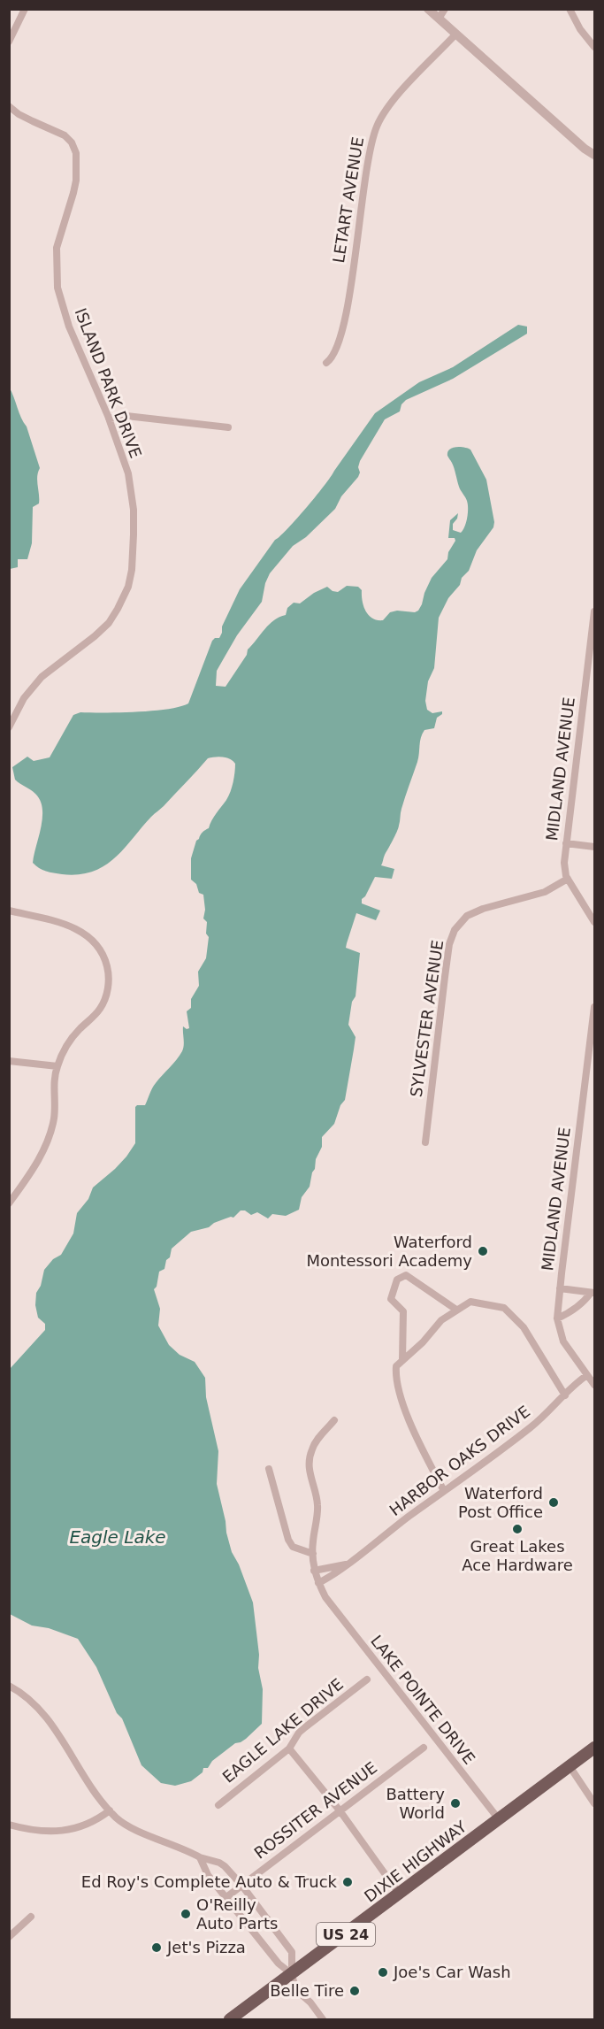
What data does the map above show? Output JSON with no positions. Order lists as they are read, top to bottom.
{
  "streets": {
    "main road": ["DIXIE HIGHWAY", "US 24"],
    "street": [
      "LETART AVENUE",
      "ISLAND PARK DRIVE",
      "MIDLAND AVENUE",
      "SYLVESTER AVENUE",
      "HARBOR OAKS DRIVE",
      "LAKE POINTE DRIVE",
      "EAGLE LAKE DRIVE",
      "ROSSITER AVENUE"
    ]
  },
  "crossings": [
    ["MIDLAND AVENUE", "SYLVESTER AVENUE"],
    ["MIDLAND AVENUE", "HARBOR OAKS DRIVE"],
    ["HARBOR OAKS DRIVE", "LAKE POINTE DRIVE"],
    ["LAKE POINTE DRIVE", "DIXIE HIGHWAY"]
  ],
  "water": ["Eagle Lake"],
  "places": [
    "Waterford Montessori Academy",
    "Waterford Post Office",
    "Great Lakes Ace Hardware",
    "Battery World",
    "Ed Roy's Complete Auto & Truck",
    "O'Reilly Auto Parts",
    "Jet's Pizza",
    "Joe's Car Wash",
    "Belle Tire"
  ]
}
